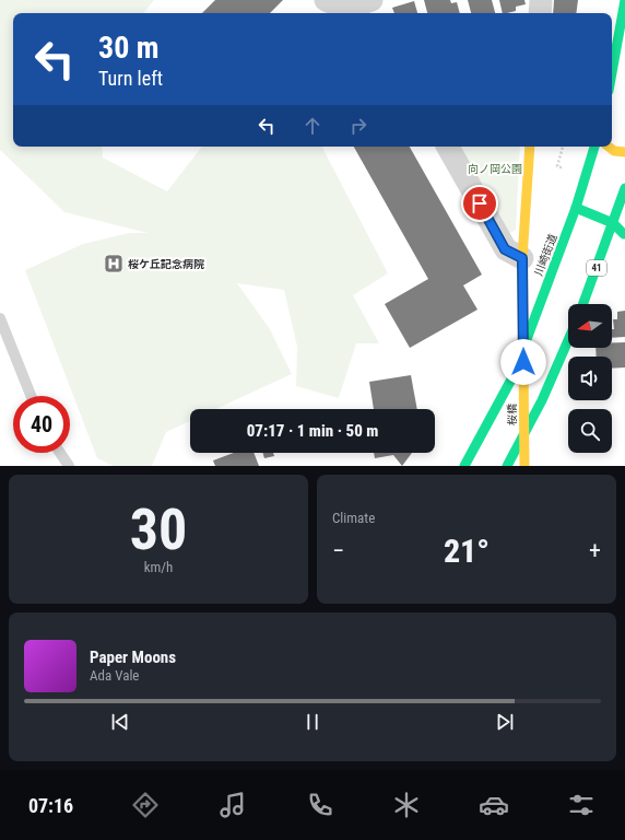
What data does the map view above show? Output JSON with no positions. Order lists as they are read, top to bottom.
{
  "streets": {
    "main road": ["川崎街道", "41", "桜橋"]
  },
  "parks": ["向ノ岡公園"],
  "places": {
    "hospital": ["桜ケ丘記念病院"]
  },
  "north": "left",
  "page": {
    "turn": ["30 m", "Turn left"],
    "limit": "40",
    "trip": "07:17 · 1 min · 50 m",
    "tile": [
      ["30", "km/h"],
      "Climate"
    ],
    "heat": ["−", "21°", "+"],
    "song": ["Paper Moons", "Ada Vale"],
    "tabs": "07:16"
  }
}
